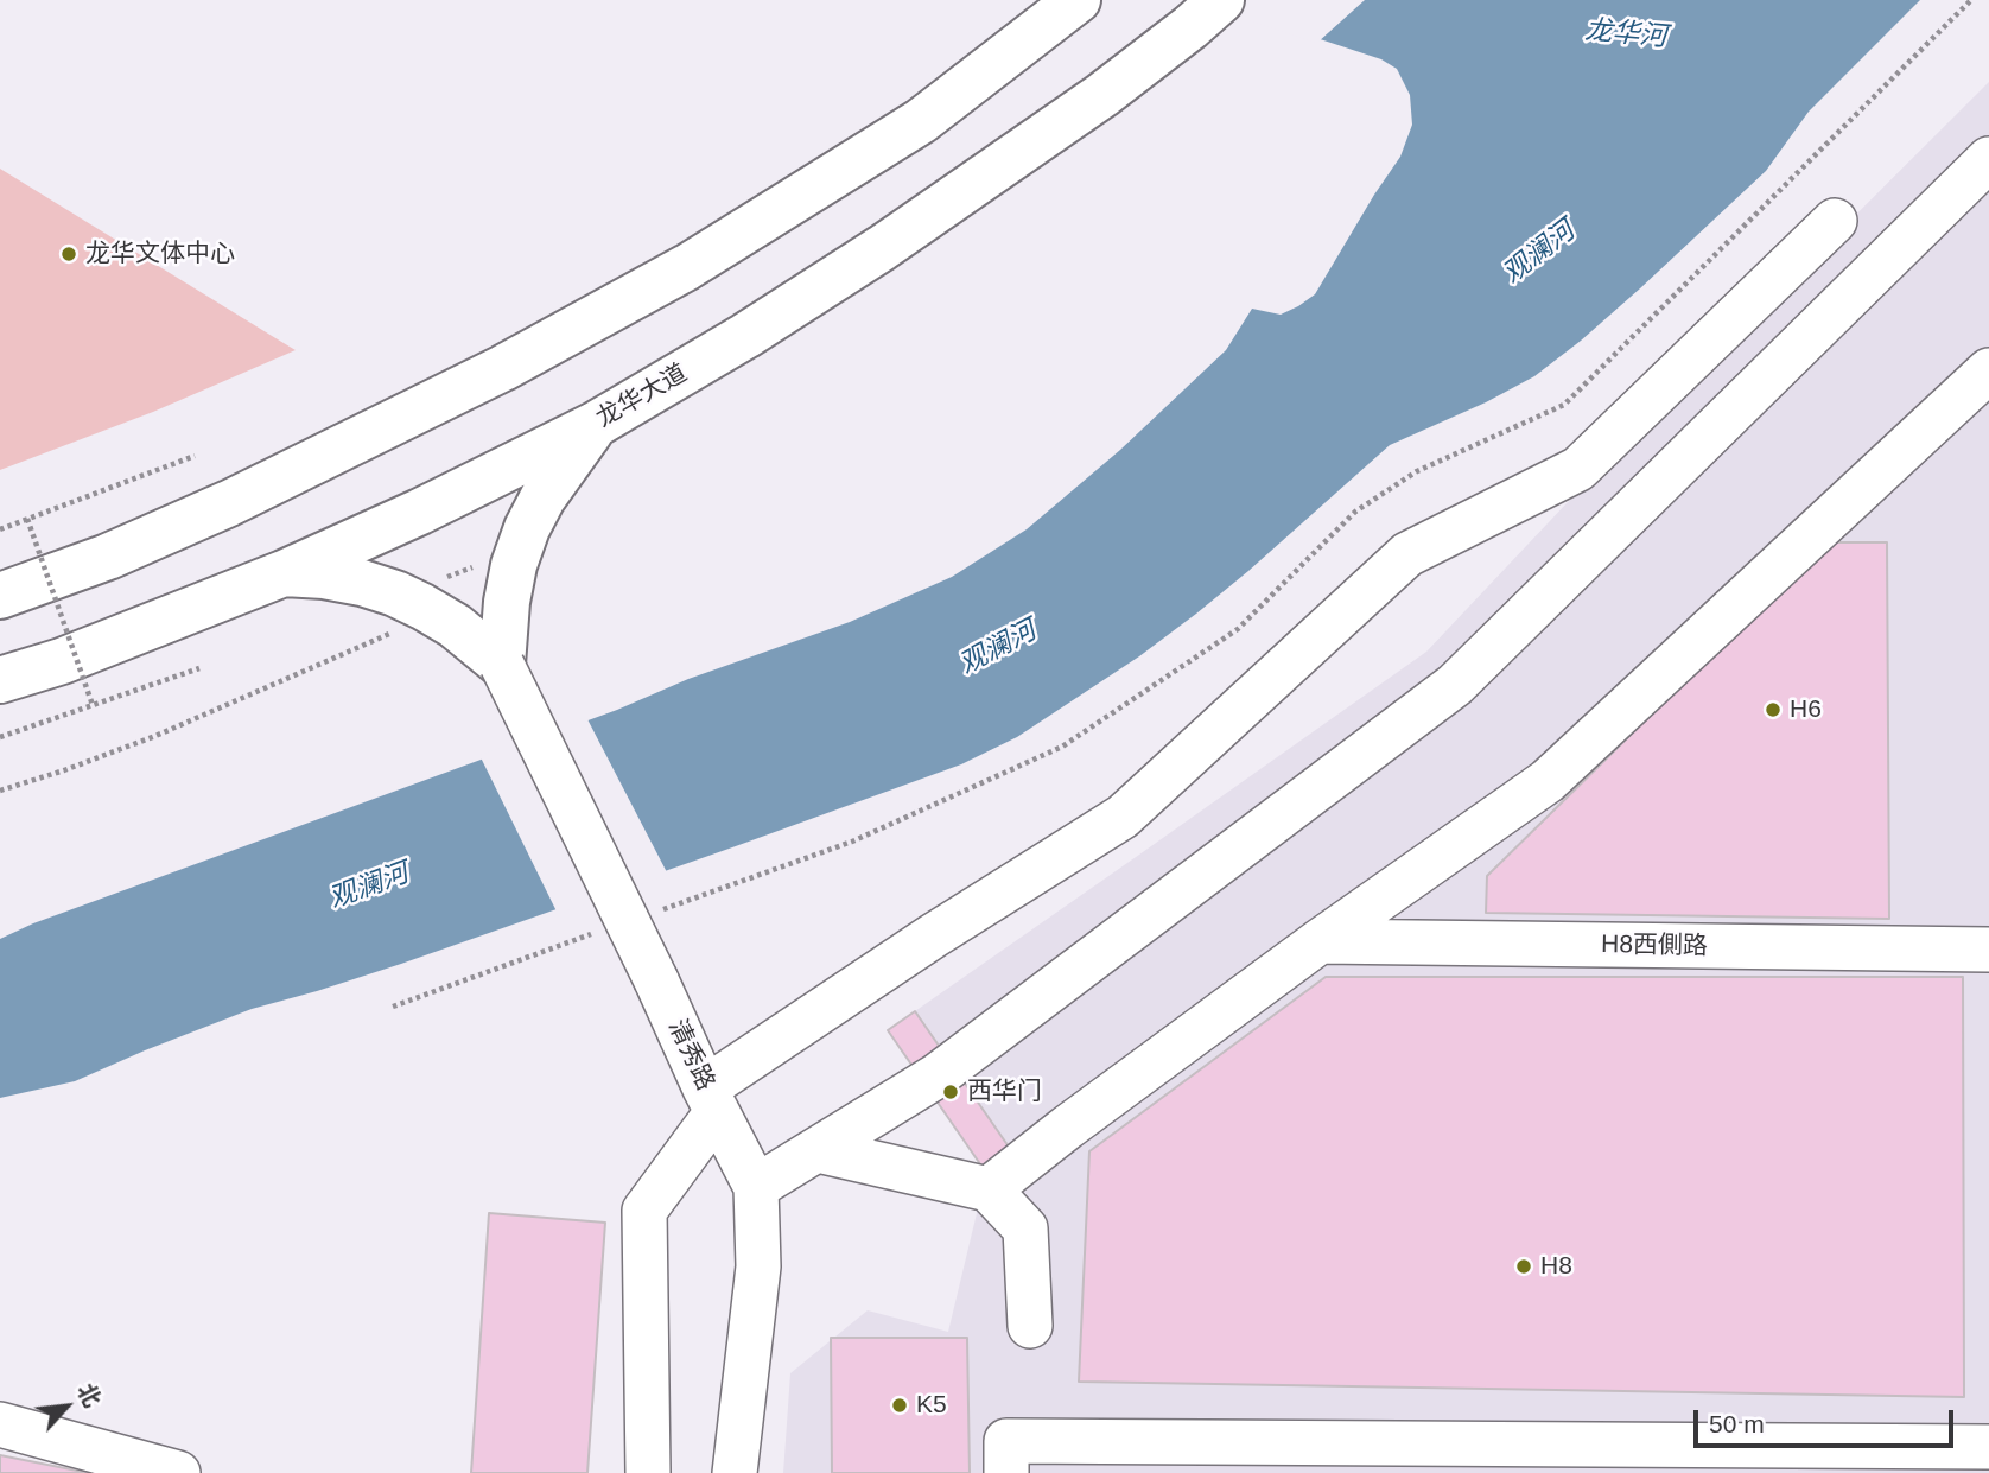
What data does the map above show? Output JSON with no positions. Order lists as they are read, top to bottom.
{
  "streets": {
    "main road": ["龙华大道"],
    "street": ["H8西側路", "清秀路"]
  },
  "water": ["龙华河", "观澜河"],
  "places": [
    "龙华文体中心",
    "H6",
    "西华门",
    "H8",
    "K5"
  ],
  "scale_bar": "50 m",
  "north": "top right"
}
